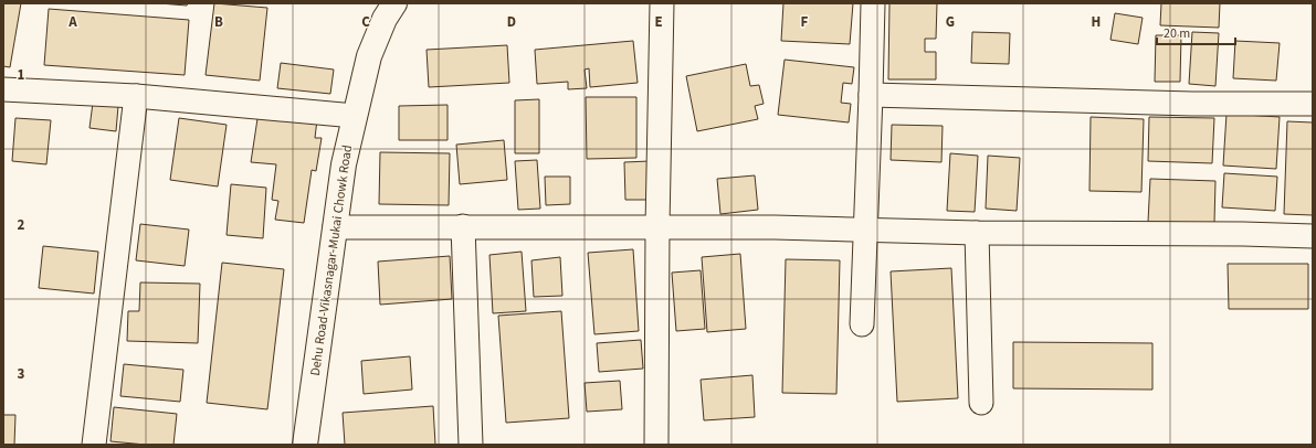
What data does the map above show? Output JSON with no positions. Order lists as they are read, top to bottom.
{
  "streets": {
    "main road": ["Dehu Road-Vikasnagar-Mukai Chowk Road"]
  },
  "scale_bar": "20 m",
  "grid": {
    "columns": [
      "A",
      "B",
      "C",
      "D",
      "E",
      "F",
      "G",
      "H"
    ],
    "rows": ["1", "2", "3"]
  }
}
